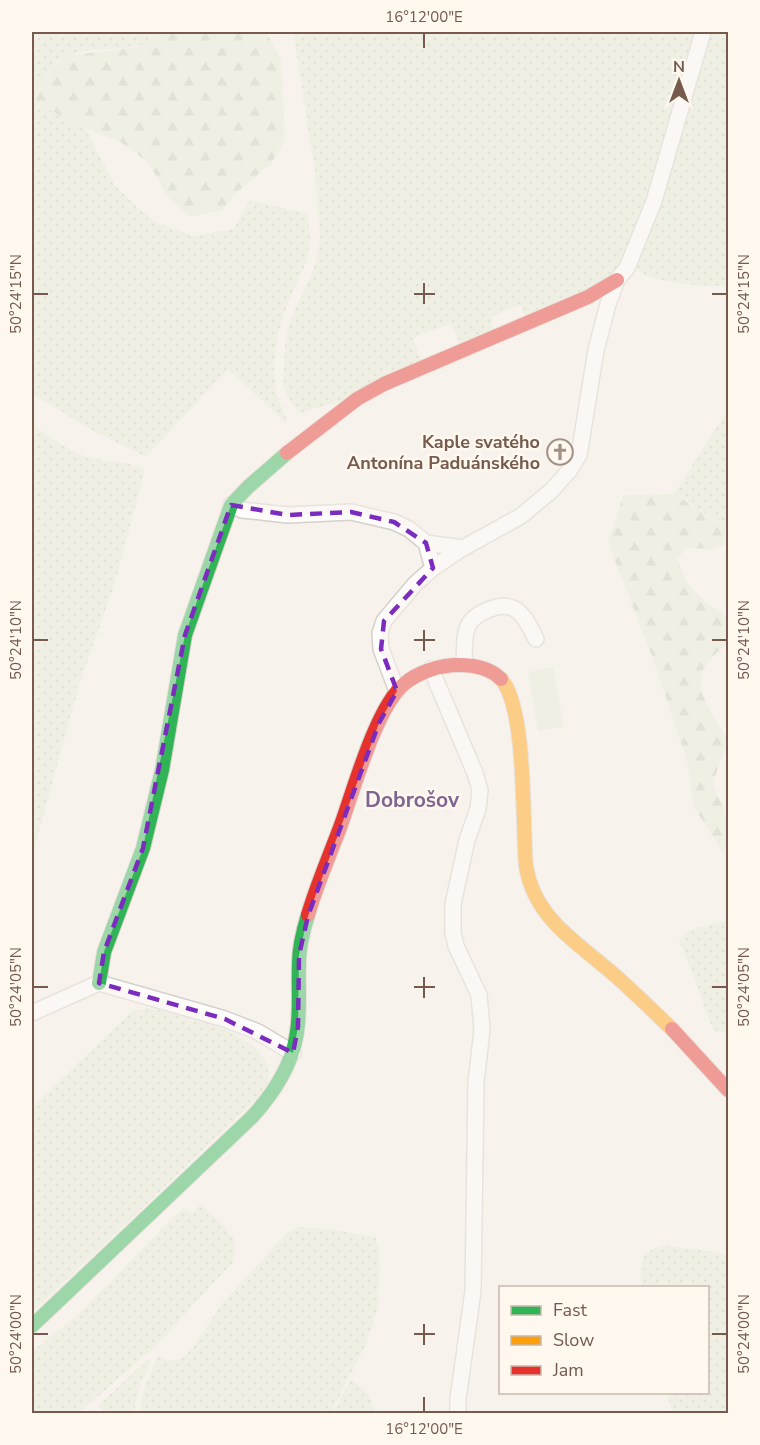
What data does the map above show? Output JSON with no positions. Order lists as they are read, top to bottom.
{
  "districts": ["Dobrošov"],
  "places": {
    "church": ["Kaple svatého Antonína Paduánského"]
  },
  "legend": ["Fast", "Slow", "Jam"],
  "north": "top",
  "coordinates": [
    "16°12'00\"E",
    "50°24'15\"N",
    "50°24'10\"N",
    "50°24'05\"N",
    "50°24'00\"N"
  ]
}
